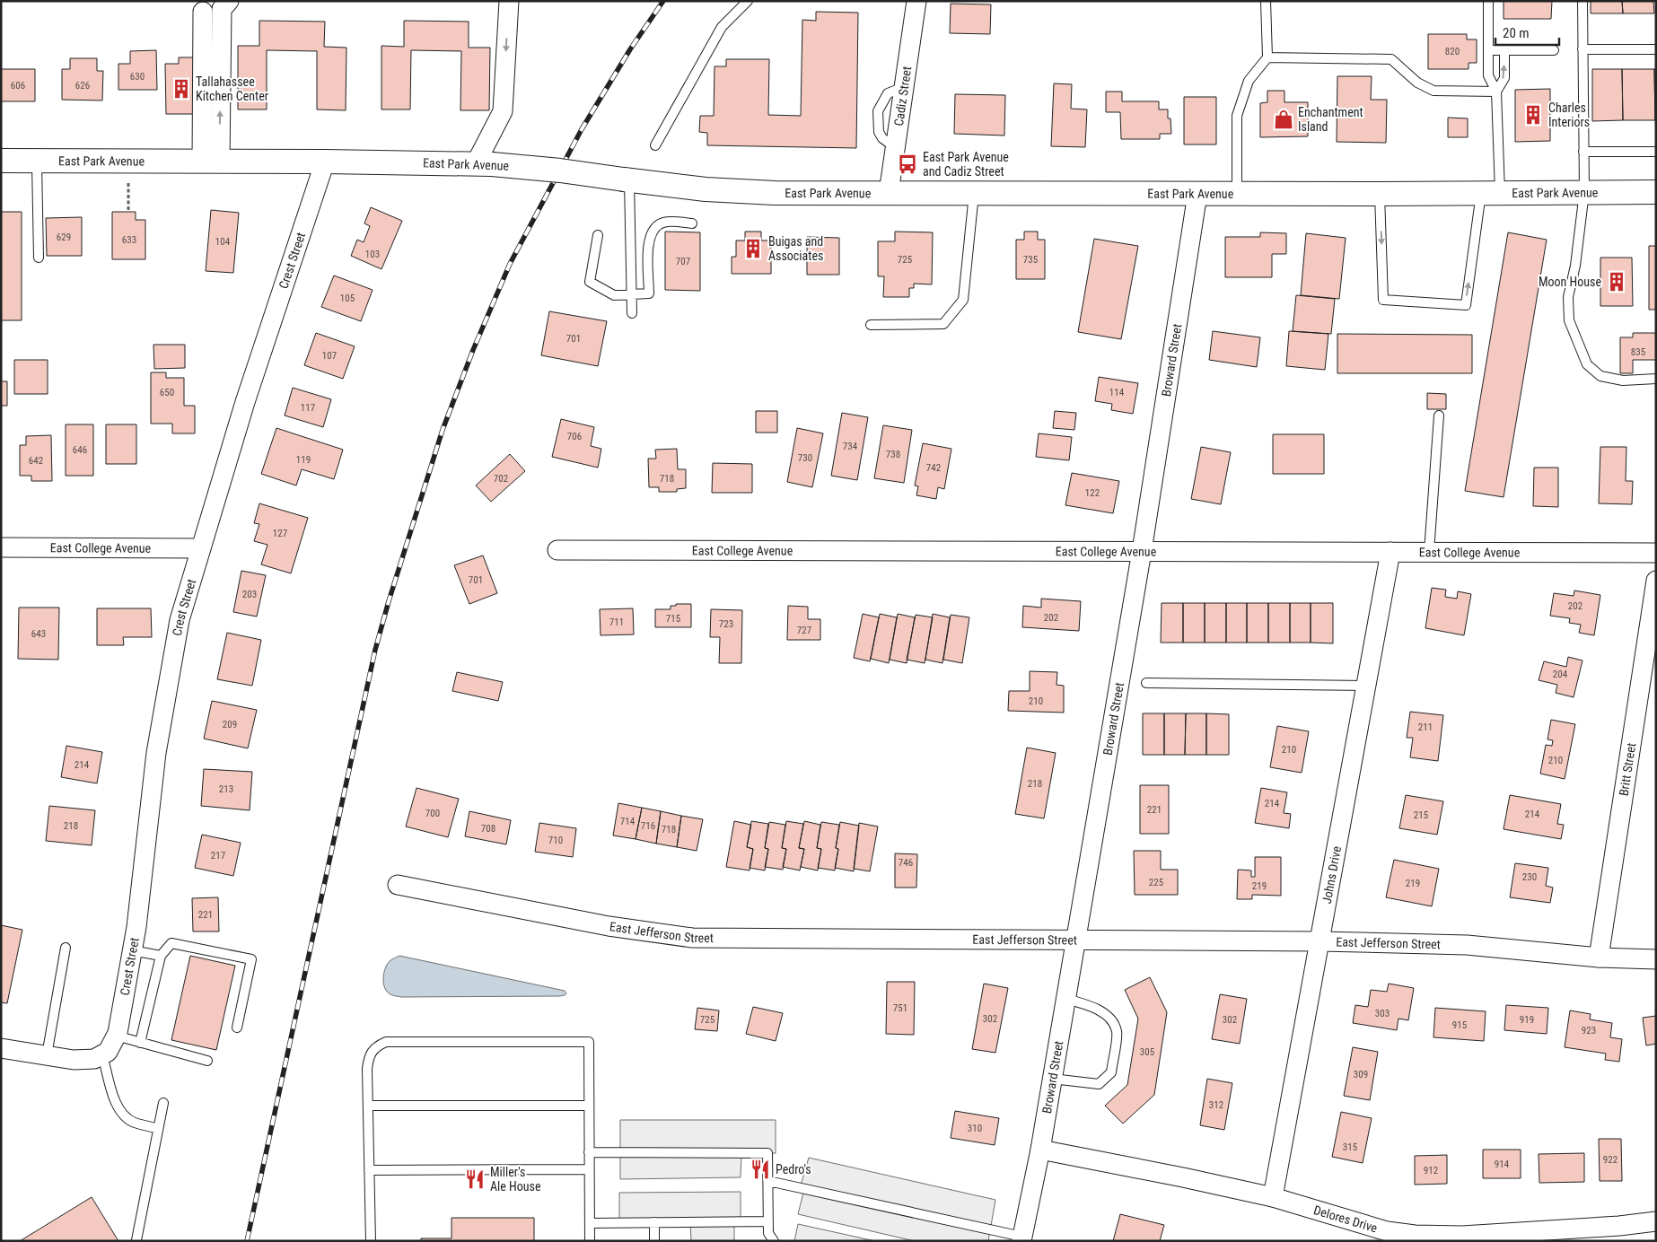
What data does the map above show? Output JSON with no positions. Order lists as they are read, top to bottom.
{
  "streets": {
    "street": [
      "Cadiz Street",
      "East Park Avenue",
      "Crest Street",
      "Broward Street",
      "East College Avenue",
      "Britt Street",
      "Johns Drive",
      "East Jefferson Street",
      "Delores Drive"
    ]
  },
  "crossings": [
    ["Cadiz Street", "East Park Avenue"],
    ["East Park Avenue", "Crest Street"],
    ["East Park Avenue", "Broward Street"],
    ["Crest Street", "East College Avenue"],
    ["Broward Street", "East College Avenue"],
    ["Broward Street", "East Jefferson Street"],
    ["Broward Street", "Delores Drive"],
    ["East College Avenue", "Johns Drive"],
    ["Britt Street", "East Jefferson Street"],
    ["Johns Drive", "East Jefferson Street"],
    ["Johns Drive", "Delores Drive"]
  ],
  "places": {
    "building": [
      "Tallahassee Kitchen Center",
      "Charles Interiors",
      "Buigas and Associates",
      "Moon House"
    ],
    "shop": ["Enchantment Island"],
    "bus stop": ["East Park Avenue and Cadiz Street"],
    "restaurant": ["Pedro's", "Miller's Ale House"]
  },
  "house_numbers": [
    "820",
    "630",
    "606",
    "626",
    "629",
    "633",
    "104",
    "103",
    "725",
    "735",
    "707",
    "105",
    "701",
    "835",
    "107",
    "650",
    "114",
    "117",
    "706",
    "734",
    "646",
    "738",
    "730",
    "119",
    "642",
    "742",
    "702",
    "718",
    "122",
    "127",
    "701",
    "203",
    "202",
    "202",
    "715",
    "711",
    "723",
    "727",
    "643",
    "204",
    "210",
    "209",
    "211",
    "210",
    "210",
    "214",
    "218",
    "213",
    "214",
    "221",
    "700",
    "214",
    "215",
    "714",
    "218",
    "716",
    "708",
    "718",
    "710",
    "217",
    "746",
    "230",
    "225",
    "219",
    "219",
    "221",
    "751",
    "303",
    "302",
    "725",
    "302",
    "919",
    "915",
    "923",
    "305",
    "309",
    "312",
    "310",
    "315",
    "922",
    "914",
    "912"
  ],
  "scale_bar": "20 m"
}
